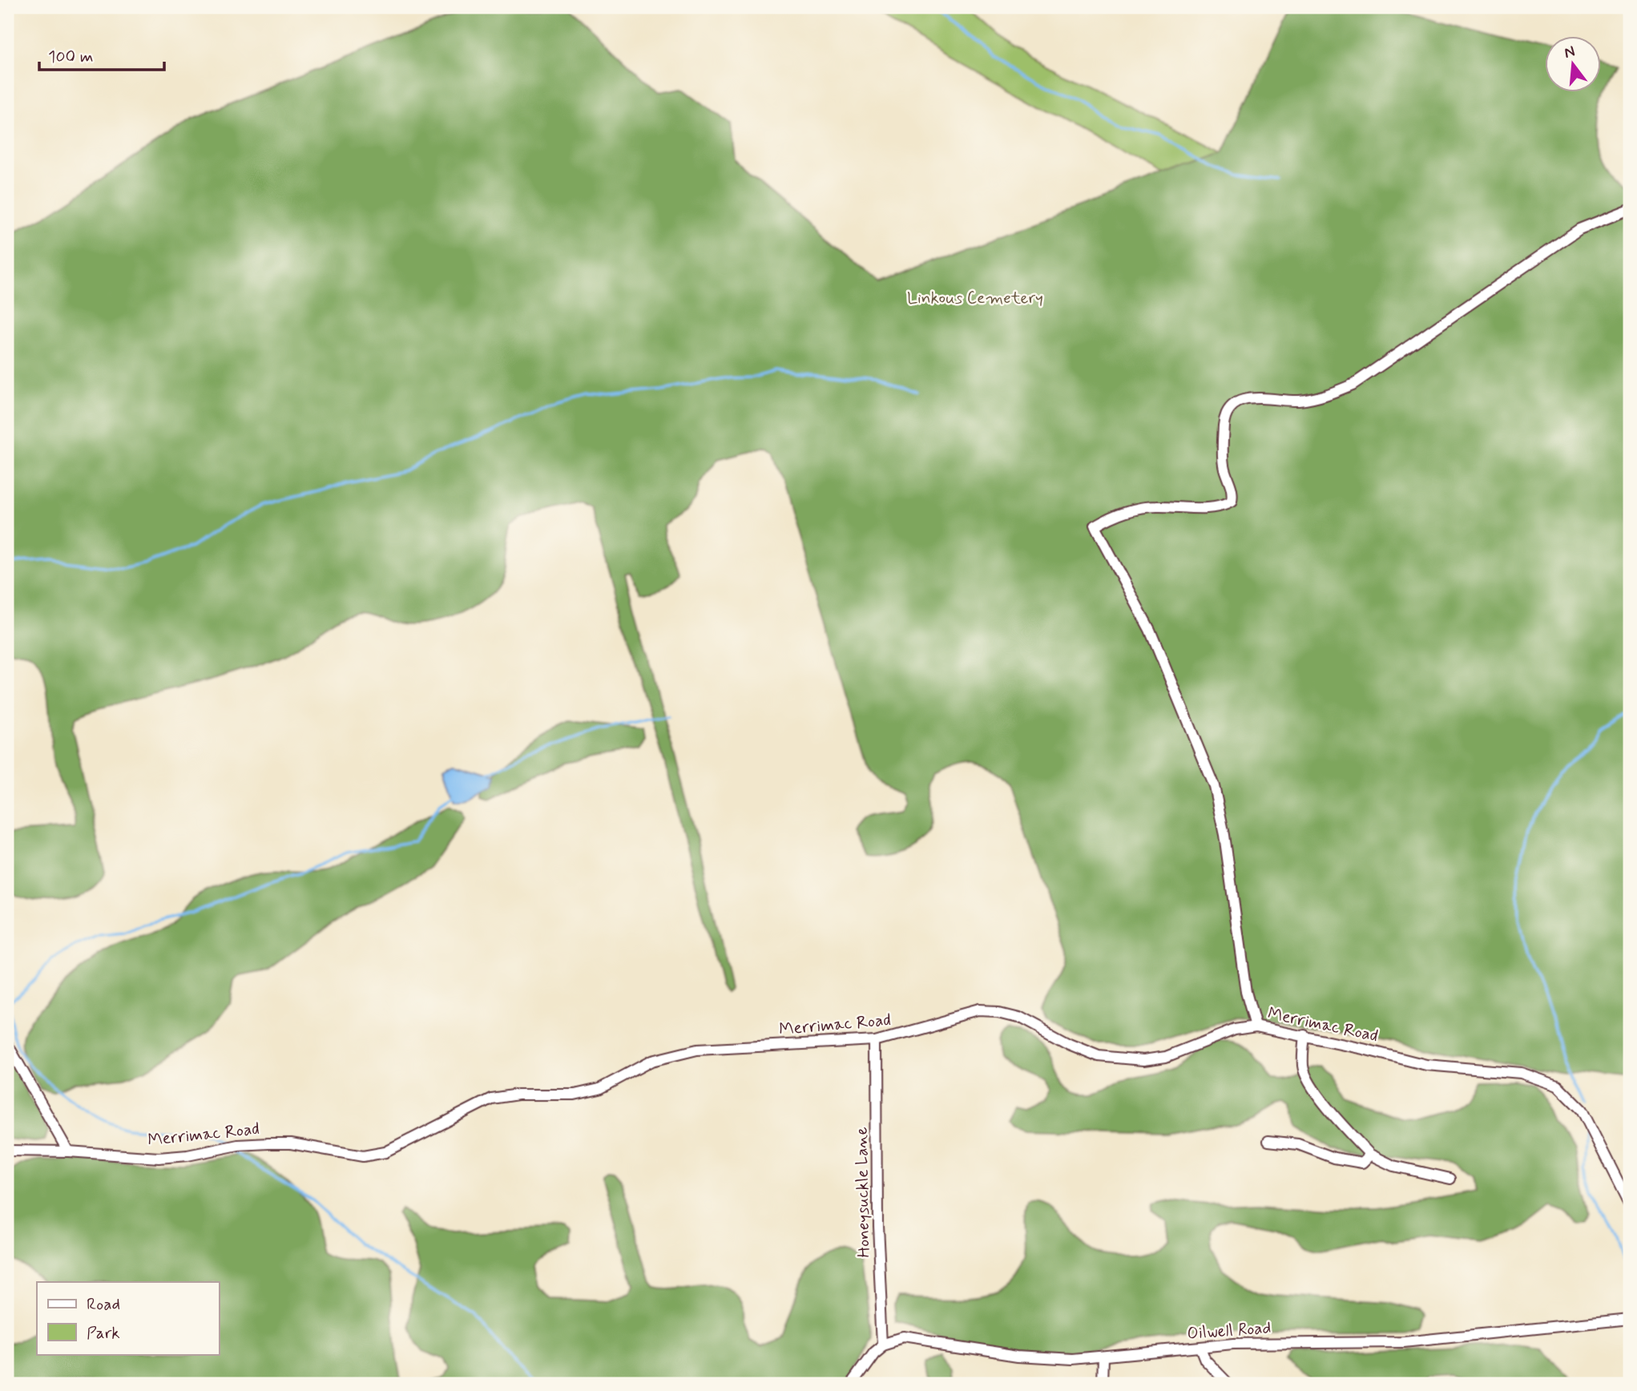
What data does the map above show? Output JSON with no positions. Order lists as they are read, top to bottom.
{
  "streets": {
    "street": ["Merrimac Road", "Honeysuckle Lane", "Oilwell Road"]
  },
  "crossings": [
    ["Merrimac Road", "Honeysuckle Lane"],
    ["Honeysuckle Lane", "Oilwell Road"]
  ],
  "parks": ["Linkous Cemetery"],
  "legend": ["Road", "Park"],
  "scale_bar": "100 m",
  "north": "top"
}
